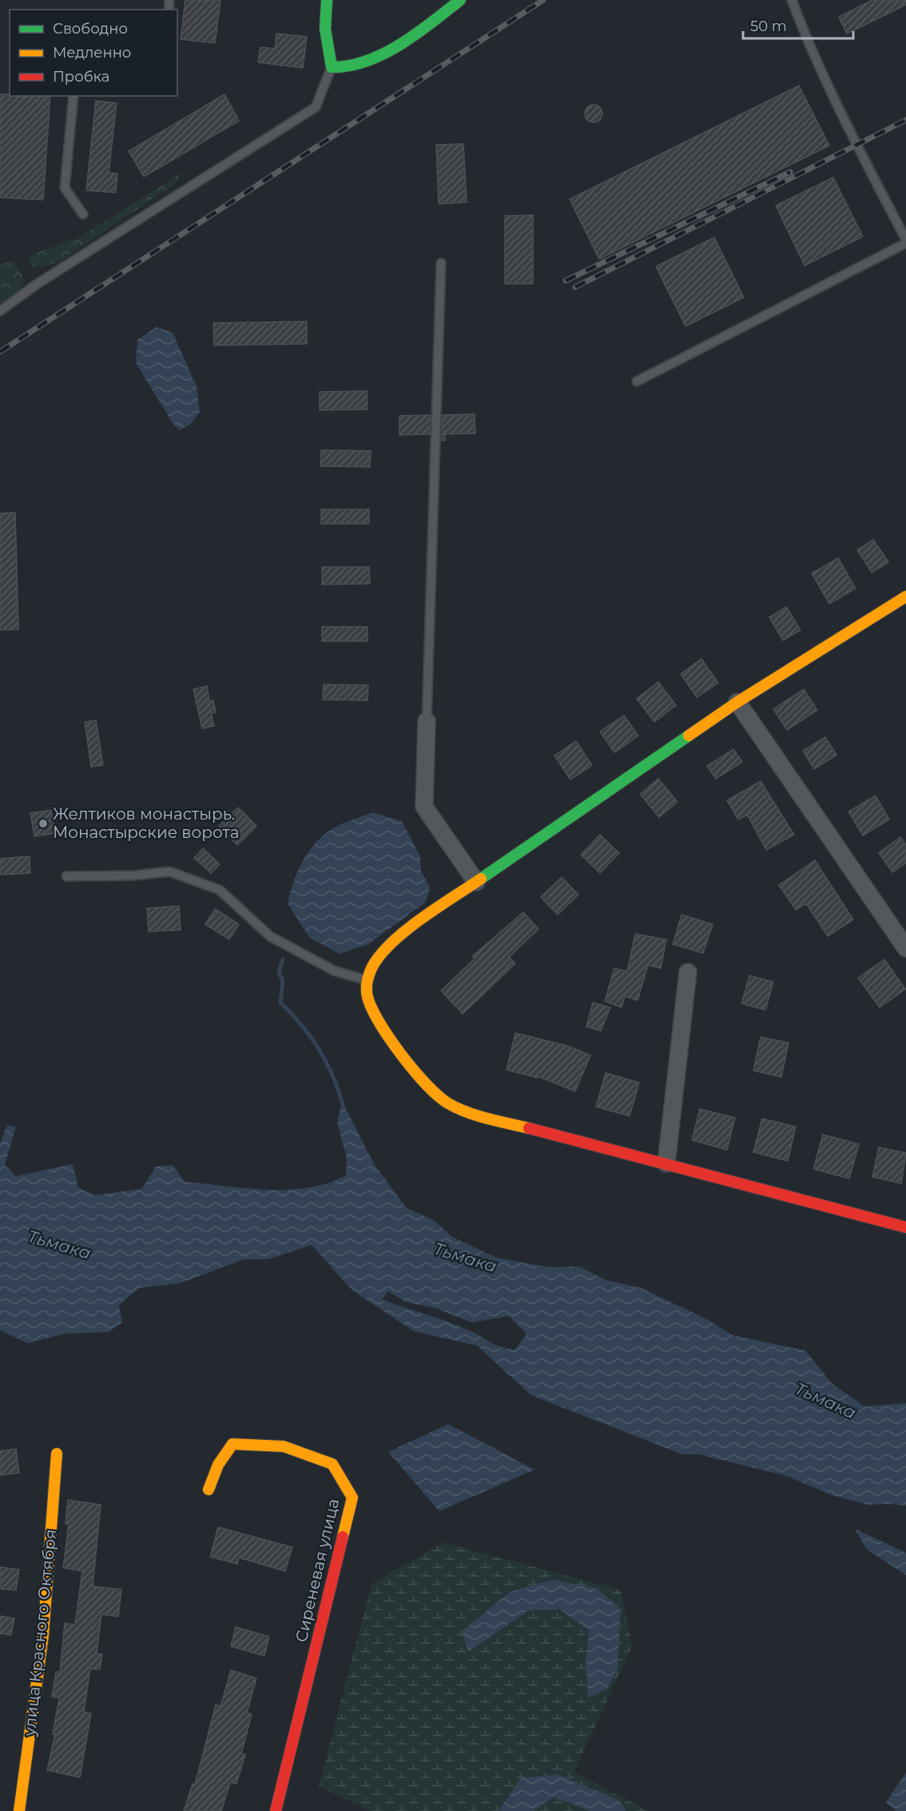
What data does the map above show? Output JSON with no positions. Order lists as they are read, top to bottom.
{
  "streets": {
    "street": ["Сиреневая улица", "улица Красного Октября"]
  },
  "water": ["Тьмака"],
  "places": ["Желтиков монастырь. Монастырские ворота"],
  "legend": ["Свободно", "Медленно", "Пробка"],
  "scale_bar": "50 m"
}
